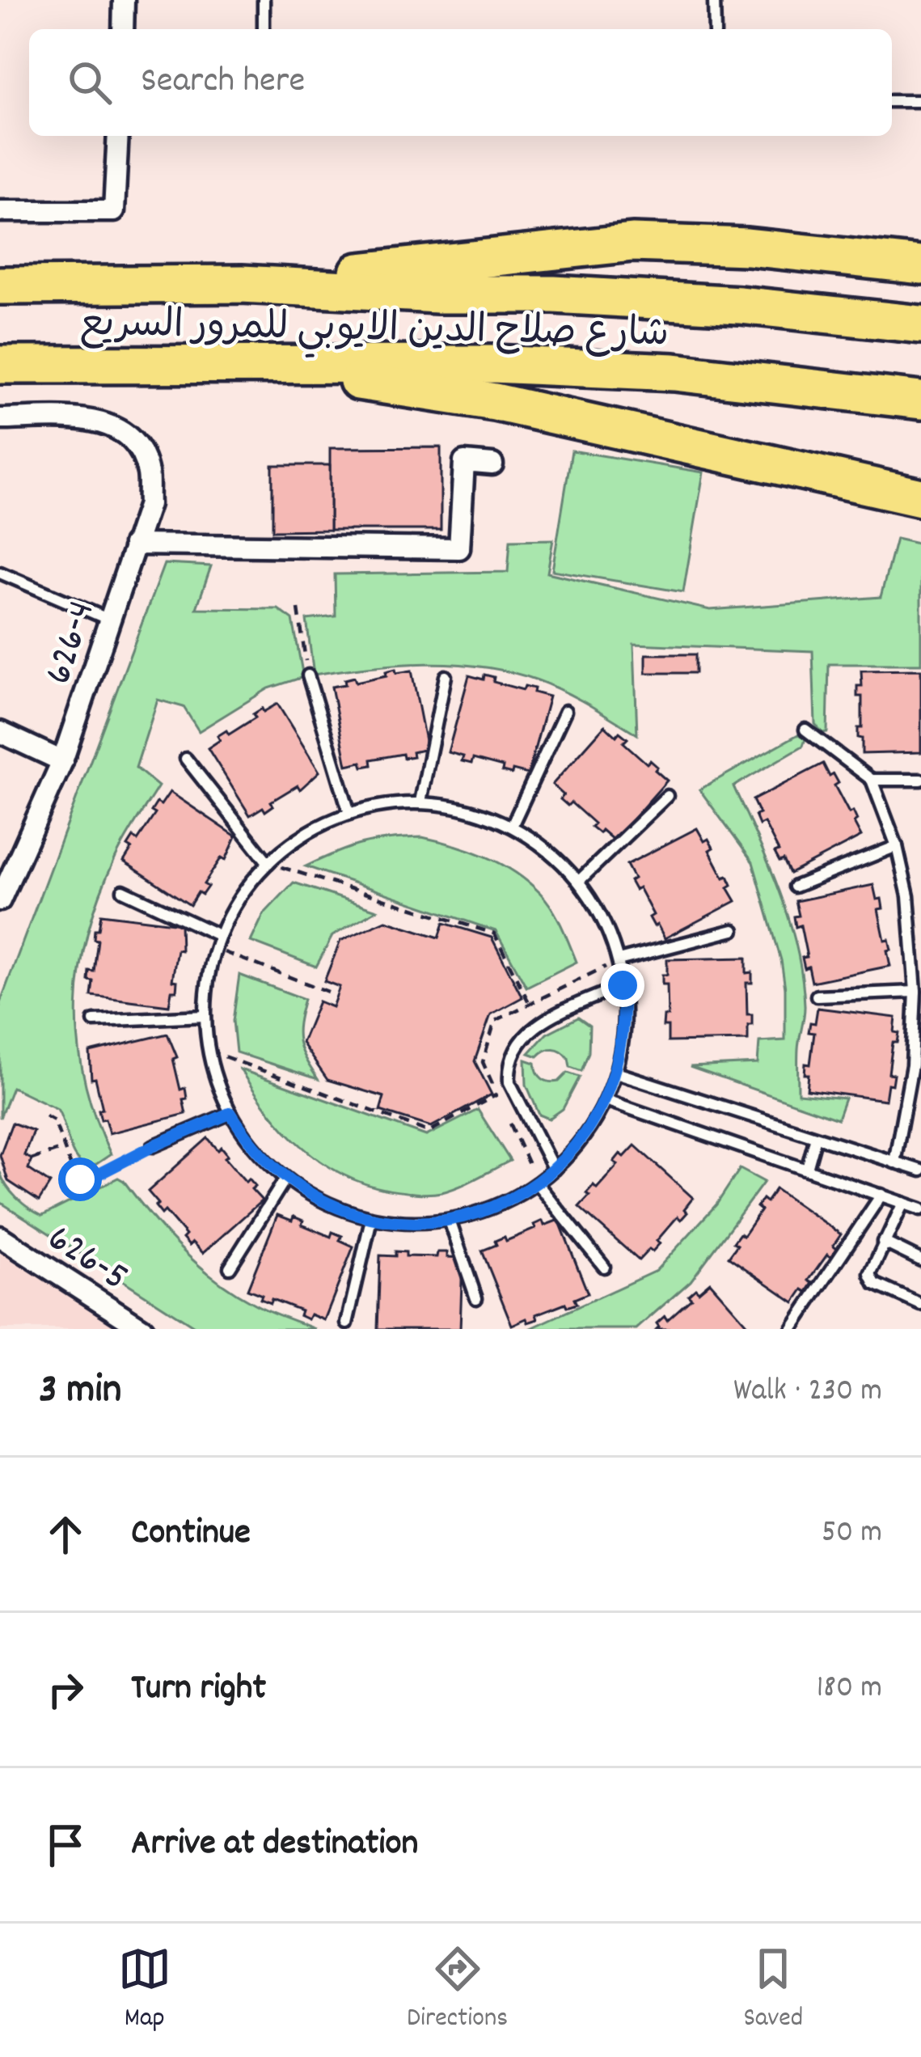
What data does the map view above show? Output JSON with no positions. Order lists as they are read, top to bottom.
{
  "streets": {
    "highway": ["شارع صلاح الدين الايوبي للمرور السريع"],
    "street": ["626-4", "626-5"]
  },
  "page": {
    "search": "Search here",
    "heading": ["3 min", "Walk · 230 m"],
    "list": [
      ["Continue", "50 m"],
      ["Turn right", "180 m"],
      "Arrive at destination"
    ],
    "nav": ["Map", "Directions", "Saved"]
  }
}
